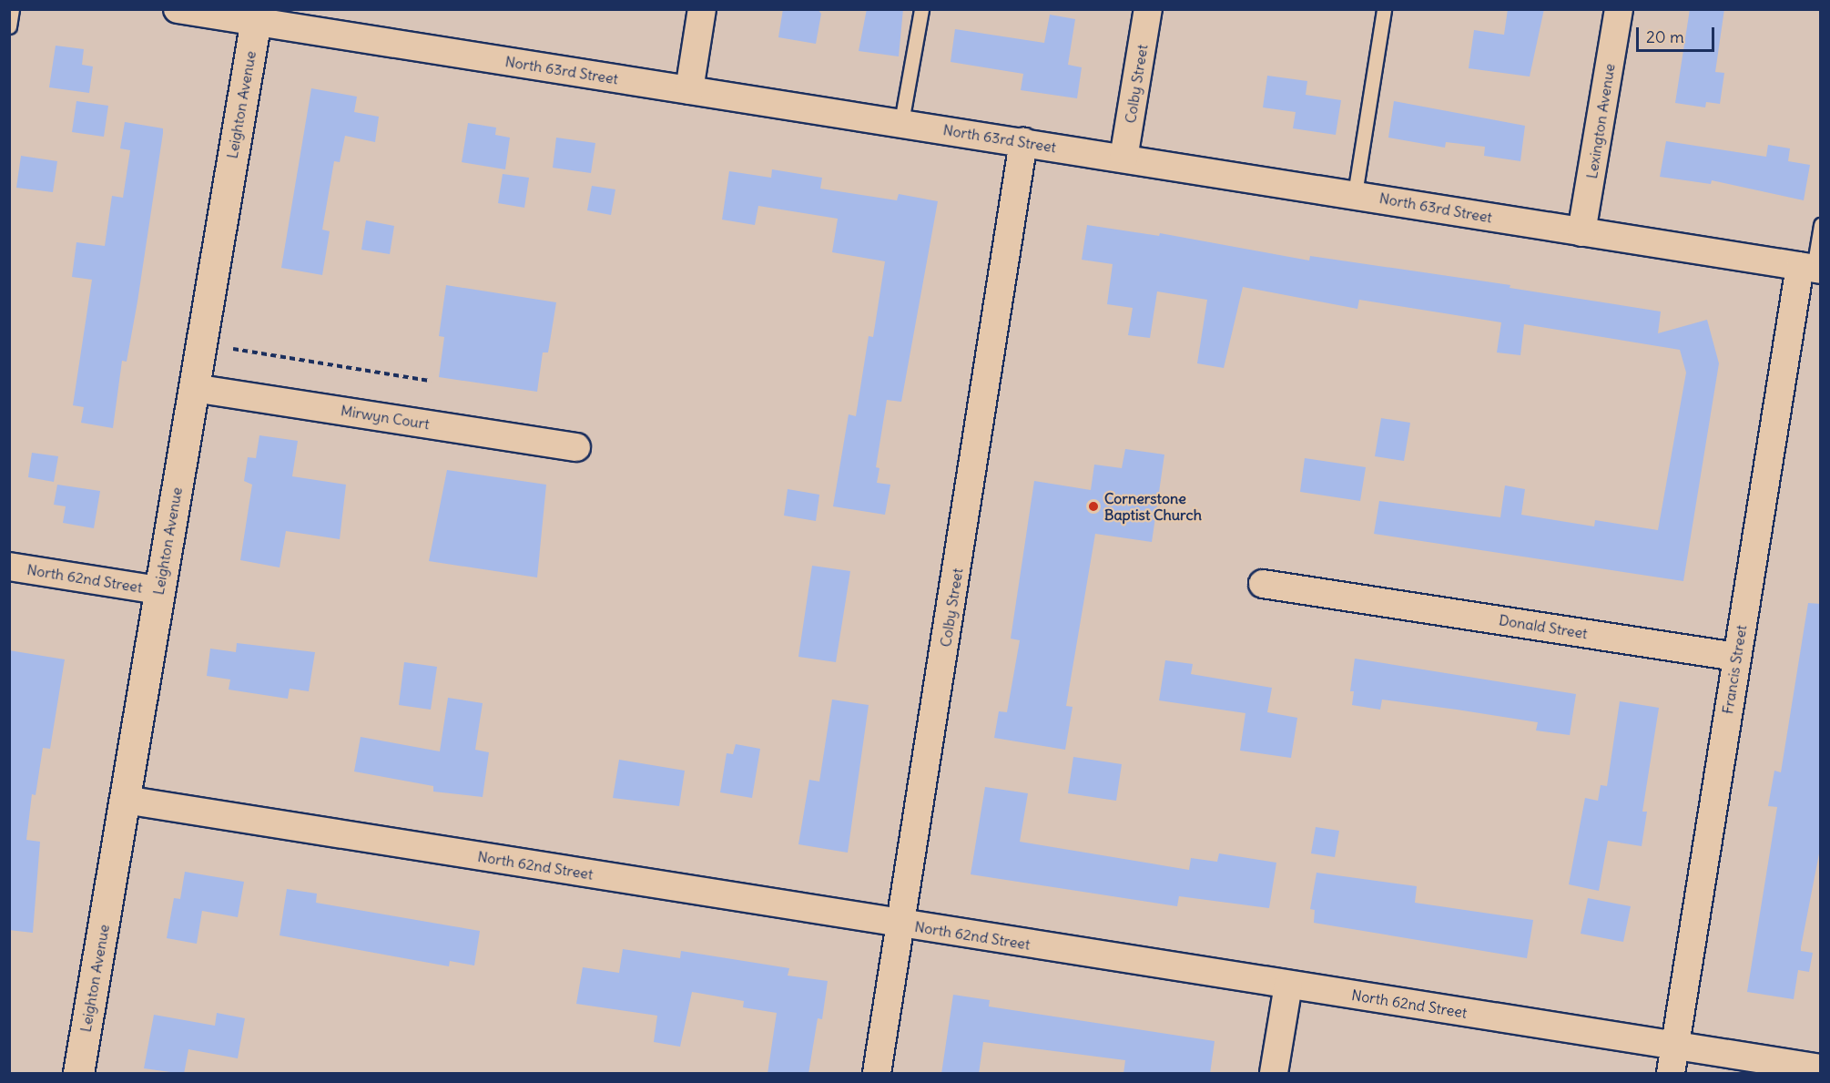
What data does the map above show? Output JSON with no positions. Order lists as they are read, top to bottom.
{
  "streets": {
    "street": [
      "North 63rd Street",
      "Colby Street",
      "Leighton Avenue",
      "Lexington Avenue",
      "Mirwyn Court",
      "North 62nd Street",
      "Donald Street",
      "Francis Street"
    ]
  },
  "crossings": [
    ["North 63rd Street", "Colby Street"],
    ["North 63rd Street", "Leighton Avenue"],
    ["North 63rd Street", "Lexington Avenue"],
    ["North 63rd Street", "Francis Street"],
    ["Colby Street", "North 62nd Street"],
    ["Leighton Avenue", "Mirwyn Court"],
    ["Leighton Avenue", "North 62nd Street"],
    ["North 62nd Street", "Francis Street"],
    ["Donald Street", "Francis Street"]
  ],
  "places": ["Cornerstone Baptist Church"],
  "scale_bar": "20 m"
}
